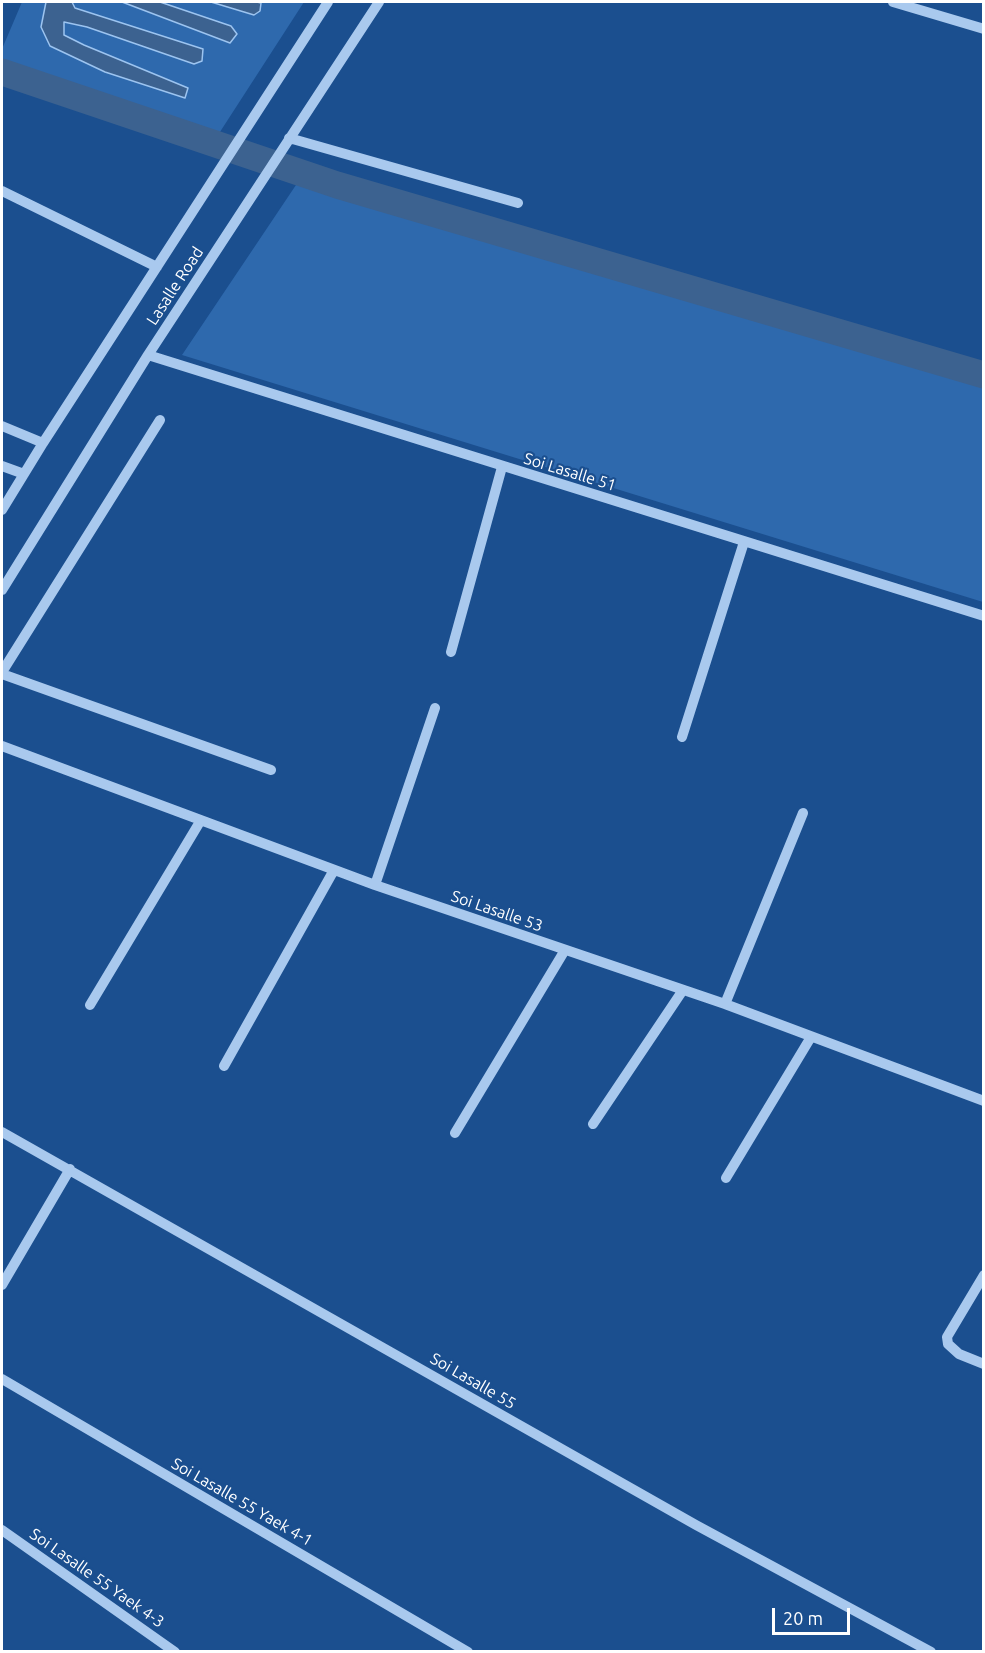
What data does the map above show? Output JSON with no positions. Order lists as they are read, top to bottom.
{
  "streets": {
    "street": [
      "Lasalle Road",
      "Soi Lasalle 51",
      "Soi Lasalle 53",
      "Soi Lasalle 55",
      "Soi Lasalle 55 Yaek 4-1",
      "Soi Lasalle 55 Yaek 4-3"
    ]
  },
  "crossings": [
    ["Lasalle Road", "Soi Lasalle 51"]
  ],
  "scale_bar": "20 m"
}
